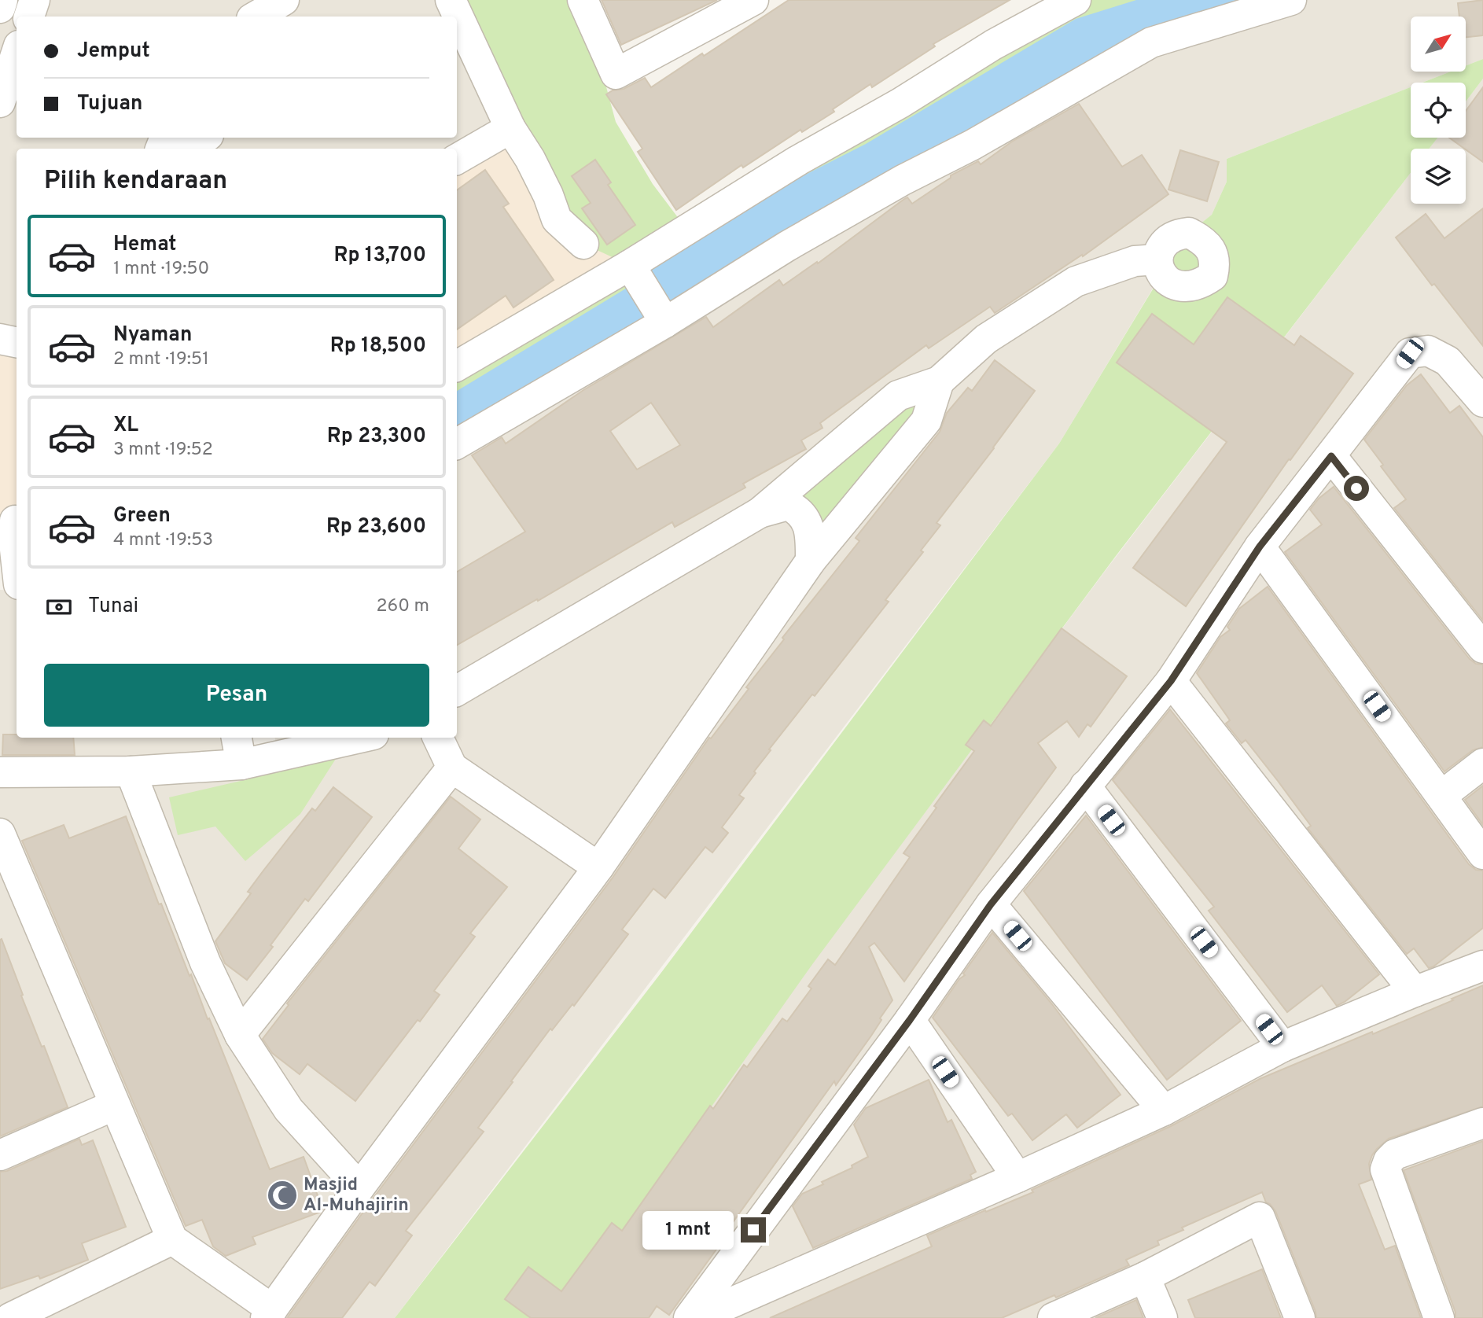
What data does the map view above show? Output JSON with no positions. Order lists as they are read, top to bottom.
{
  "places": {
    "mosque": ["Masjid Al-Muhajirin"]
  },
  "north": "top right",
  "page": {
    "banner": ["Jemput", "Tujuan"],
    "heading": "Pilih kendaraan",
    "list": [
      {
        "name": "Hemat",
        "note": "1 mnt · 19:50",
        "value": "Rp 13,700"
      },
      {
        "name": "Nyaman",
        "note": "2 mnt · 19:51",
        "value": "Rp 18,500"
      },
      {
        "name": "XL",
        "note": "3 mnt · 19:52",
        "value": "Rp 23,300"
      },
      {
        "name": "Green",
        "note": "4 mnt · 19:53",
        "value": "Rp 23,600"
      }
    ],
    "pay": ["Tunai", "260 m"],
    "buttons": "Pesan",
    "bubble": "1 mnt"
  }
}
